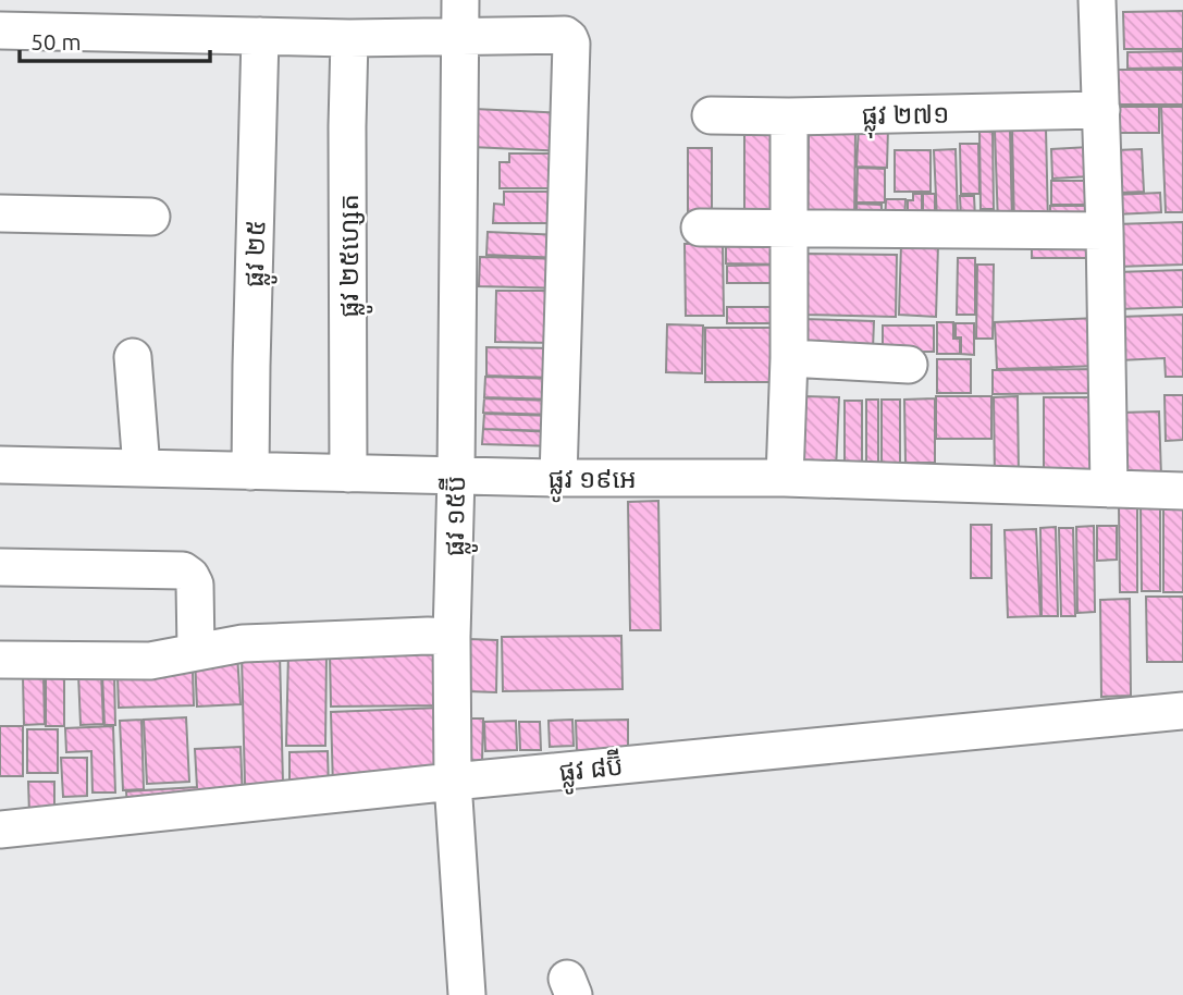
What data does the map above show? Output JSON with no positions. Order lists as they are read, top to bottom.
{
  "streets": {
    "street": [
      "ផ្លុវ ២៧១",
      "ផ្លូវ ២៥",
      "ផ្លូវ ២៥ហ្សេត",
      "ផ្លូវ ១៩អេ",
      "ផ្លូវ ១៥ប៊ី",
      "ផ្លូវ ៨ប៊ី"
    ]
  },
  "crossings": [
    ["ផ្លូវ ២៥", "ផ្លូវ ១៩អេ"],
    ["ផ្លូវ ២៥ហ្សេត", "ផ្លូវ ១៩អេ"],
    ["ផ្លូវ ១៩អេ", "ផ្លូវ ១៥ប៊ី"],
    ["ផ្លូវ ១៥ប៊ី", "ផ្លូវ ៨ប៊ី"]
  ],
  "scale_bar": "50 m"
}
